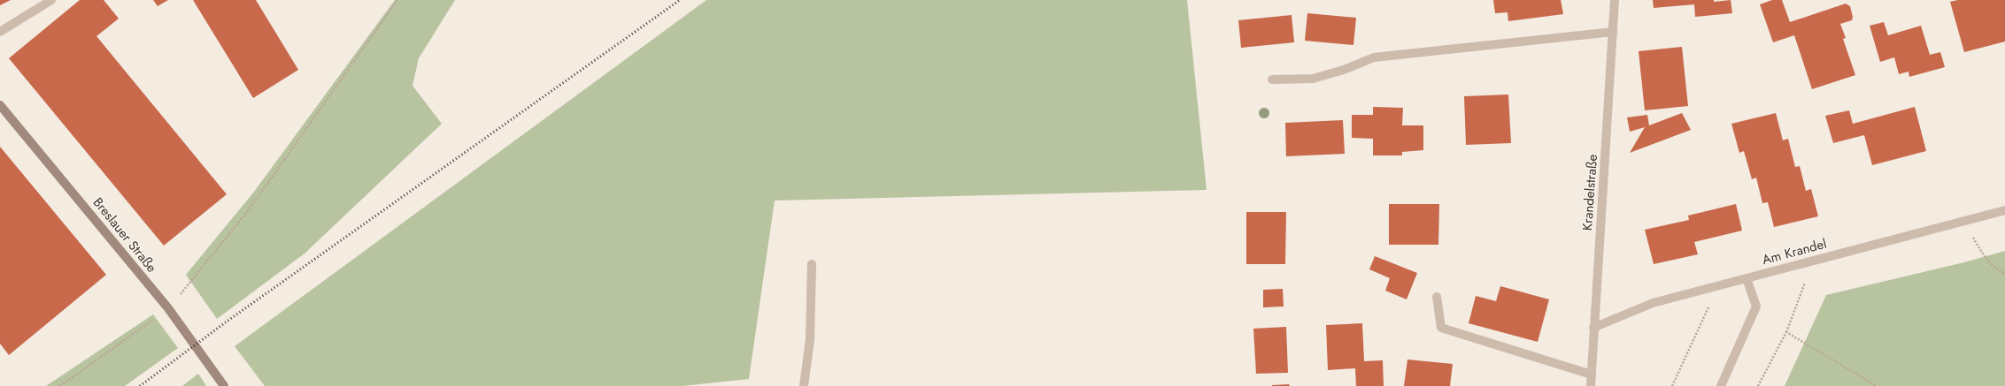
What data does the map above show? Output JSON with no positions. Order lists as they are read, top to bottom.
{
  "streets": {
    "street": ["Krandelstraße", "Breslauer Straße", "Am Krandel"]
  },
  "crossings": [
    ["Krandelstraße", "Am Krandel"]
  ]
}
